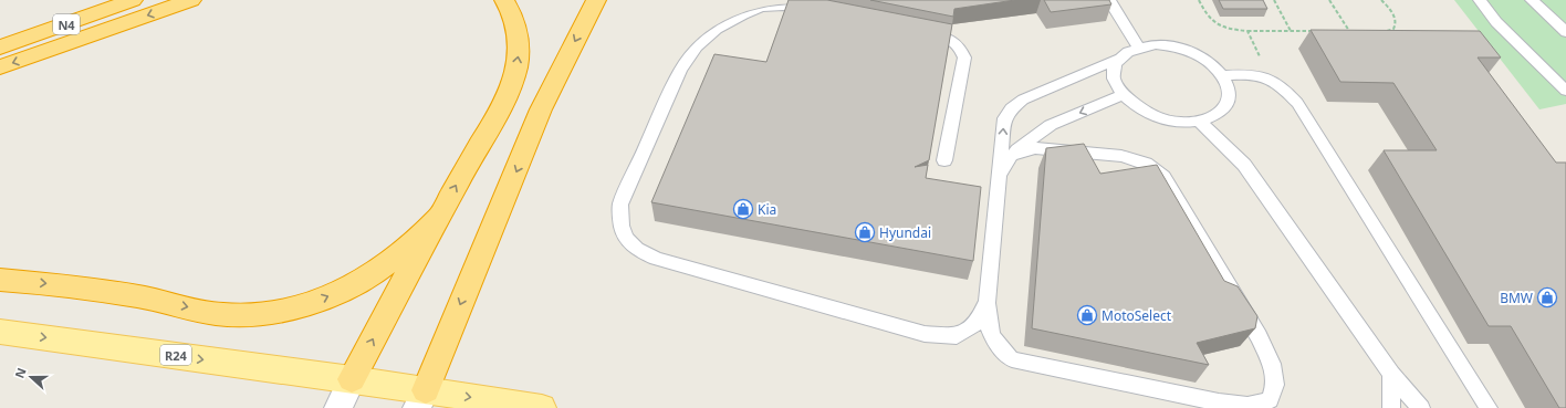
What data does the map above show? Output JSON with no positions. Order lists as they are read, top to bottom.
{
  "streets": {
    "highway": ["N4"],
    "main road": ["R24"]
  },
  "places": {
    "shop": [
      "Kia",
      "Hyundai",
      "BMW",
      "MotoSelect"
    ]
  },
  "north": "left"
}
